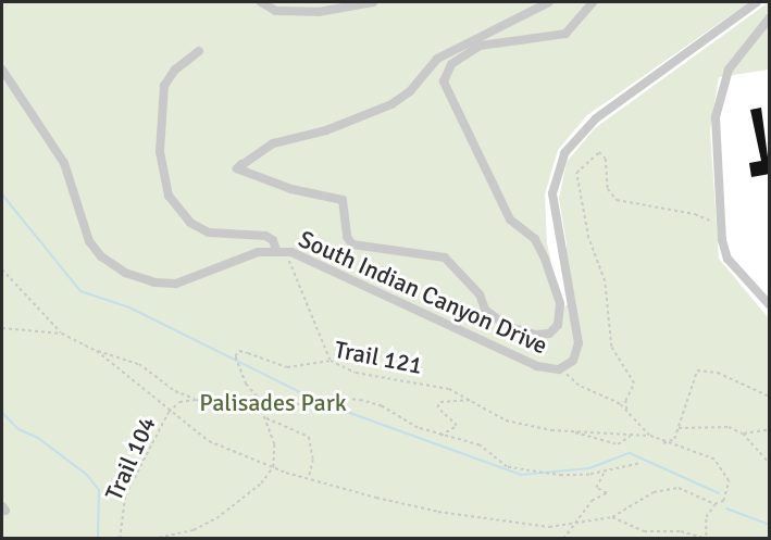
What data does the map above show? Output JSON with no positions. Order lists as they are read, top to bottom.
{
  "streets": {
    "street": ["South Indian Canyon Drive"],
    "path": ["Trail 121", "Trail 104"]
  },
  "parks": ["Palisades Park"]
}
